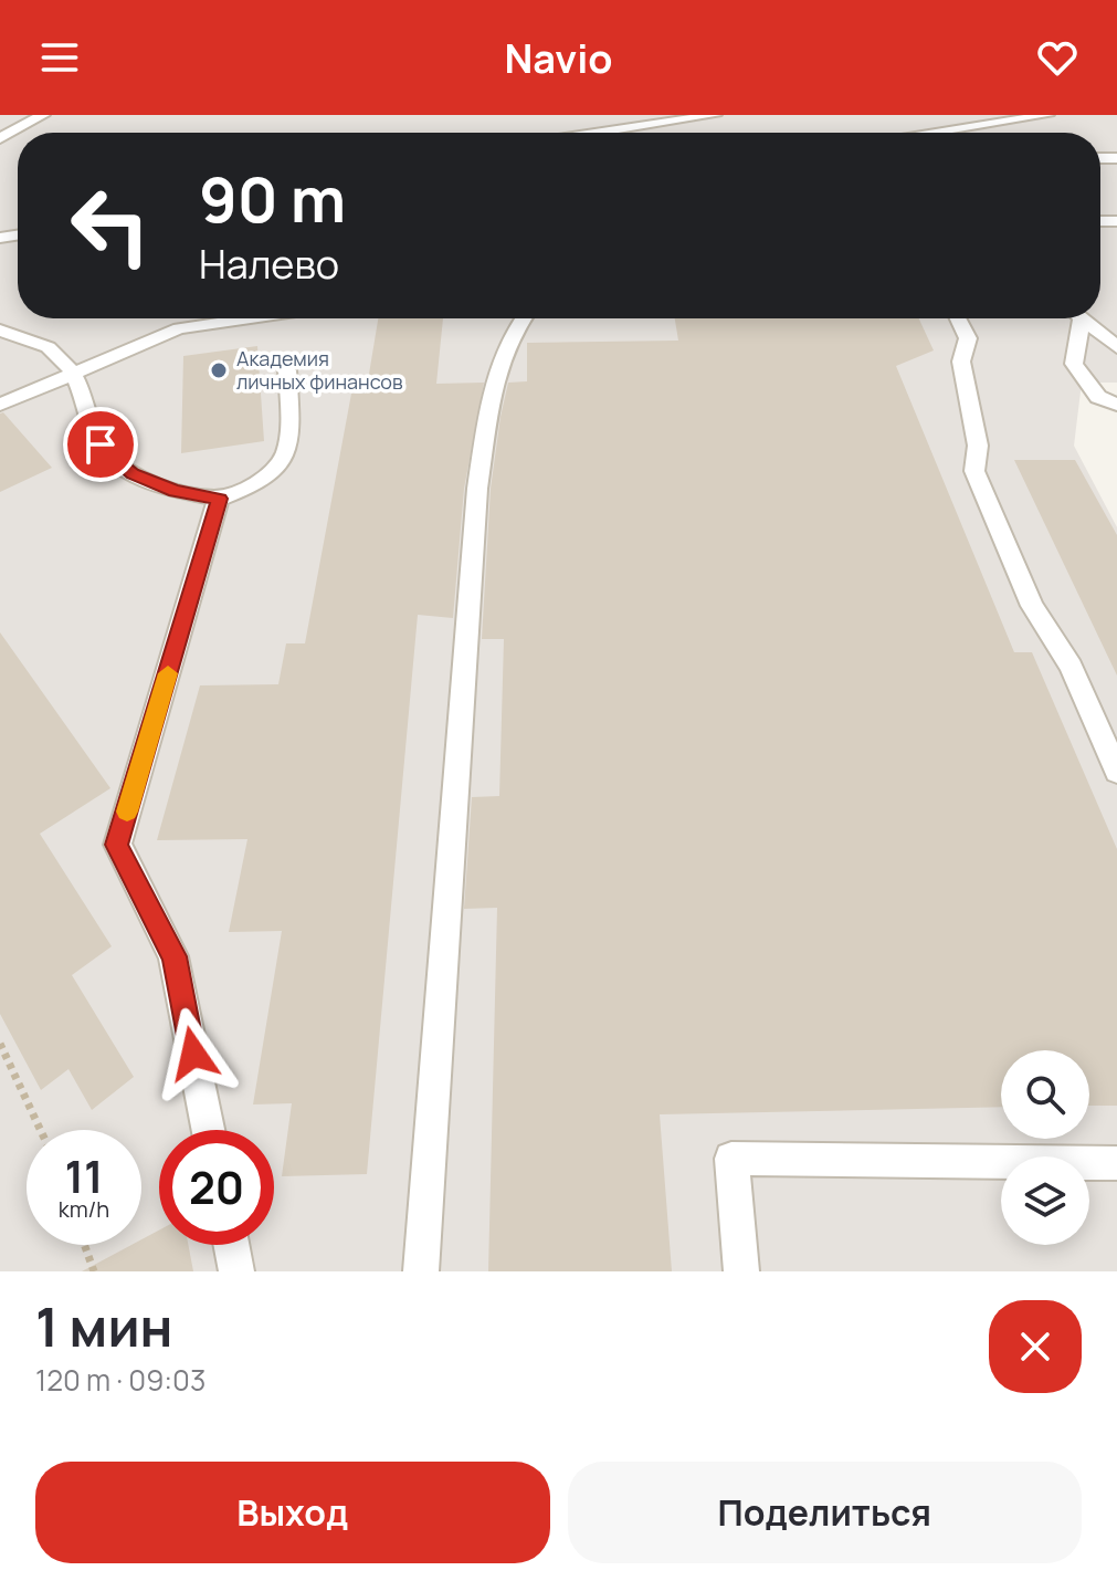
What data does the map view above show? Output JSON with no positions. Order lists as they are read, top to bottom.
{
  "places": ["Академия личных финансов"],
  "page": {
    "header": "Navio",
    "turn": ["90 m", "Налево"],
    "speed": "11 km/h",
    "limit": "20",
    "heading": ["1 мин", "120 m · 09:03"],
    "buttons": ["Выход", "Поделиться"]
  }
}
